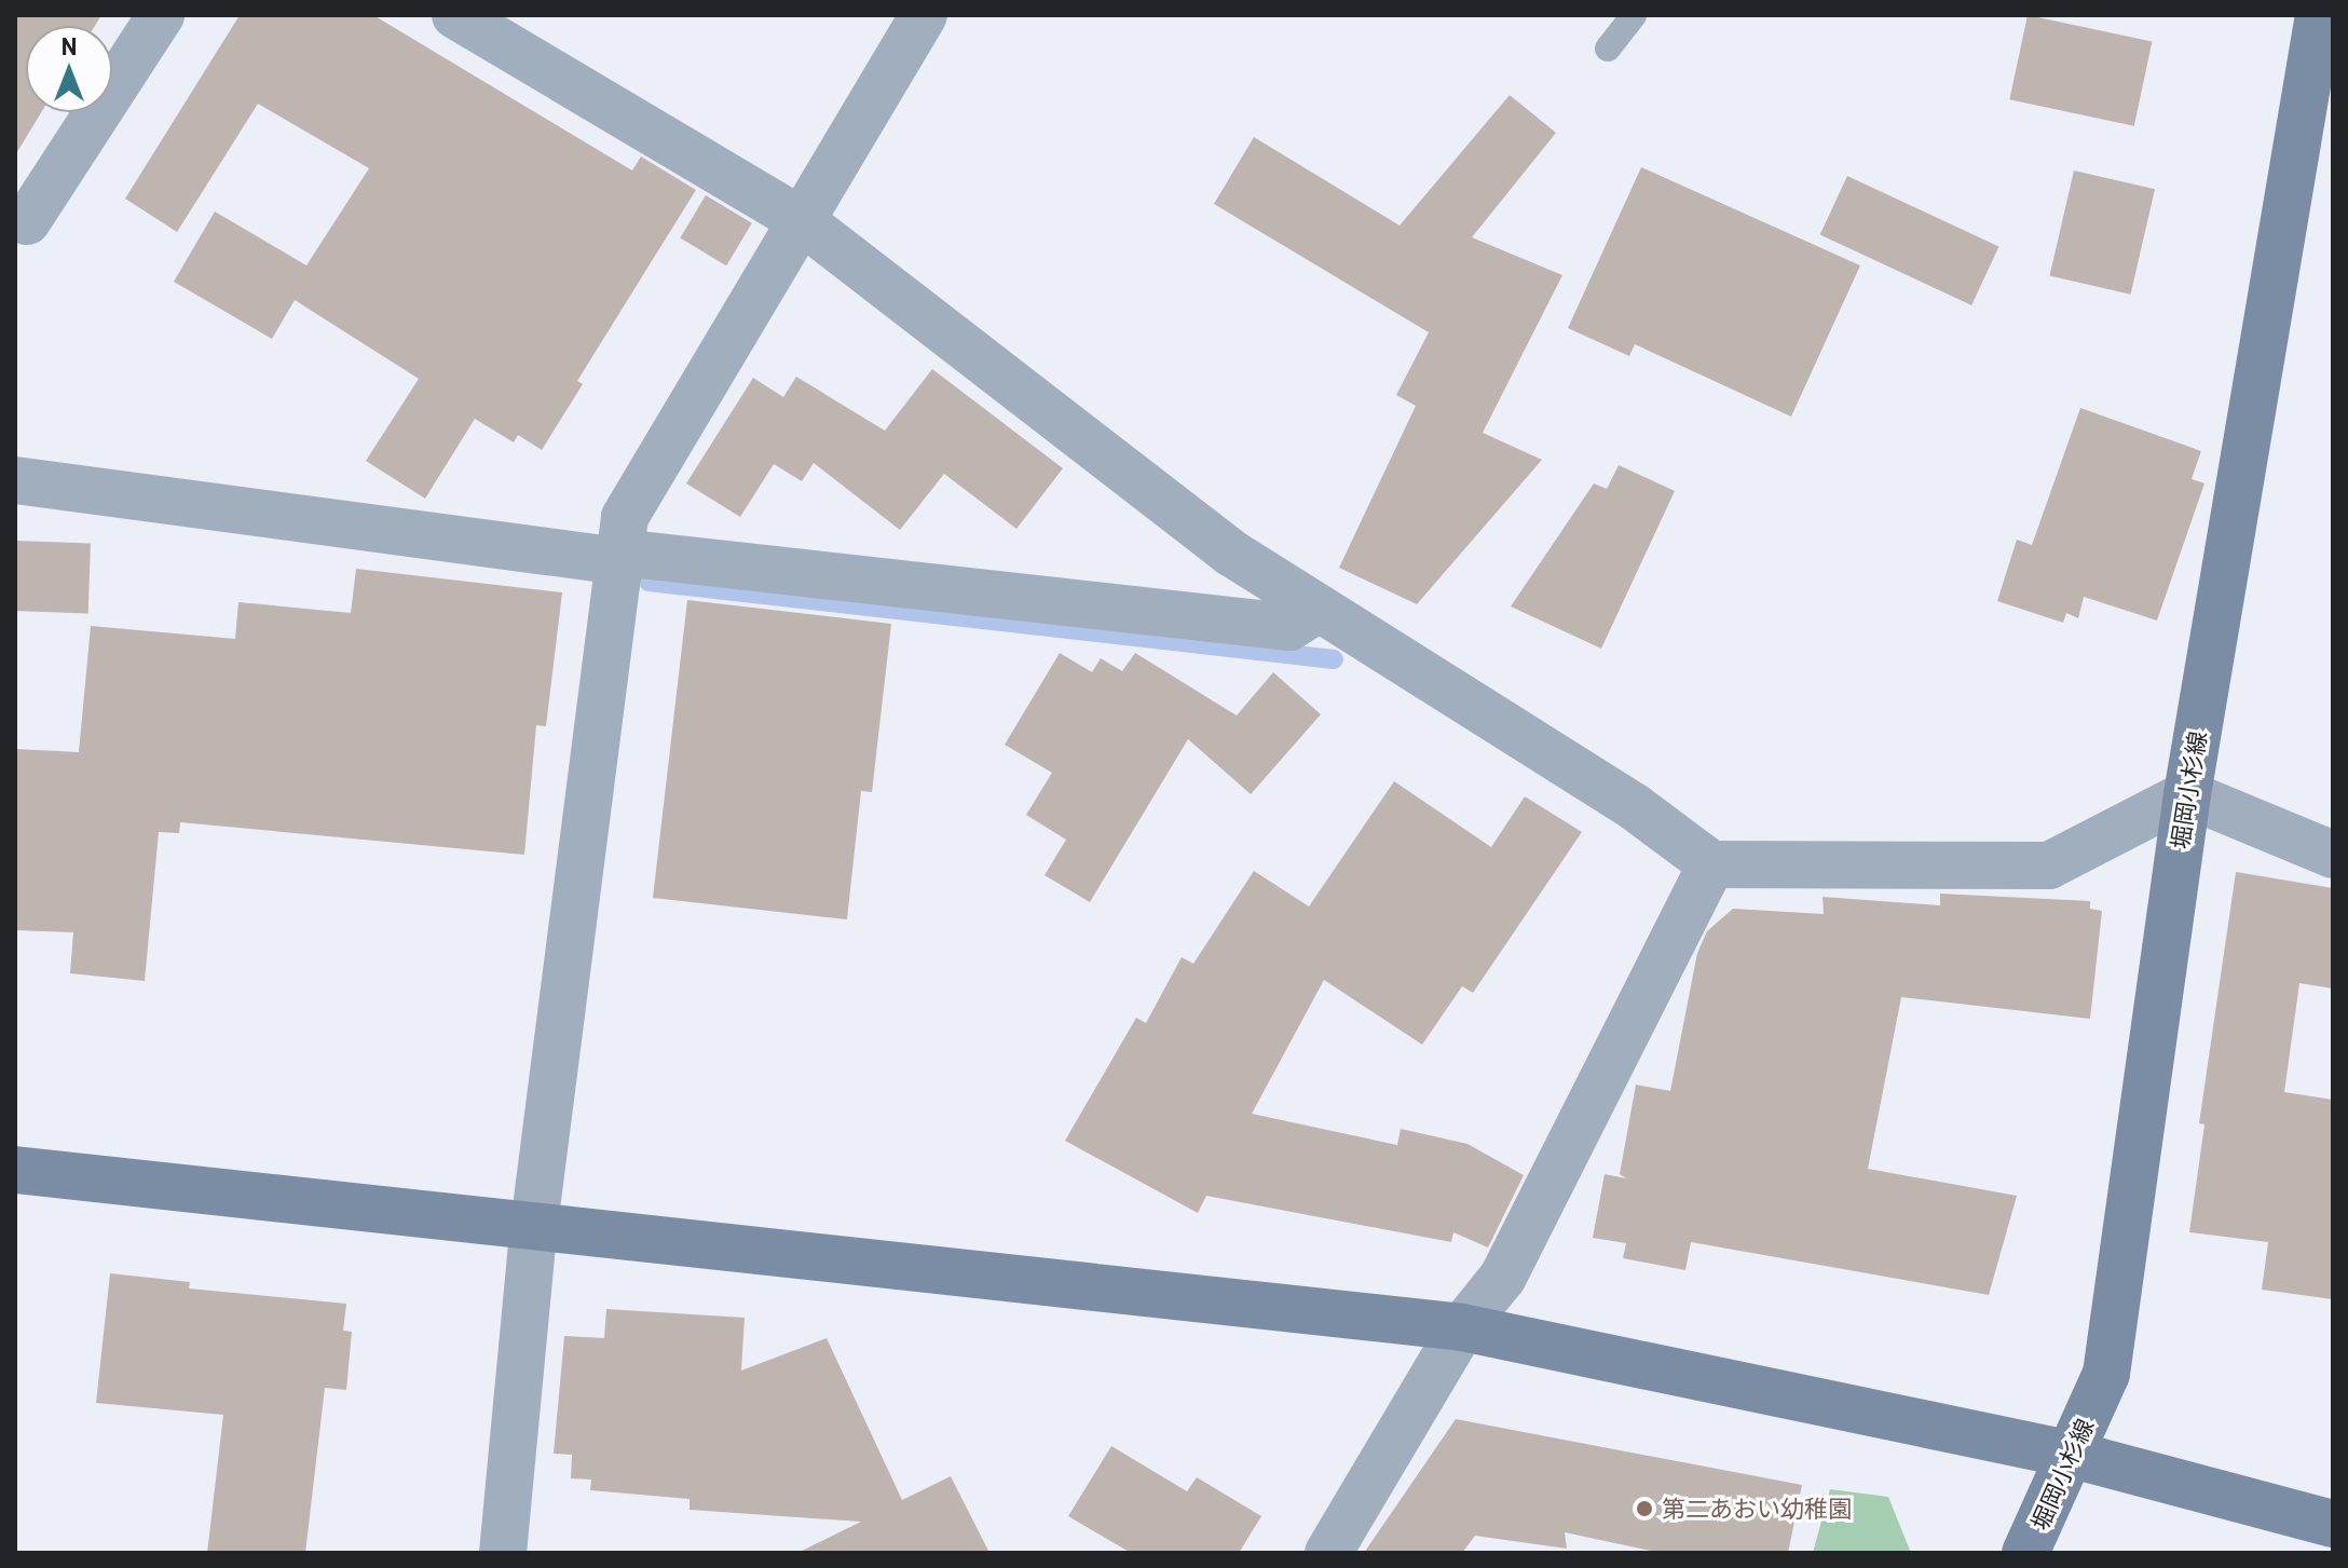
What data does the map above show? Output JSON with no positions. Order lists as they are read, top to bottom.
{
  "streets": {
    "street": ["堀岡小杉線"]
  },
  "places": ["第二あおい幼稚園"],
  "north": "top"
}
